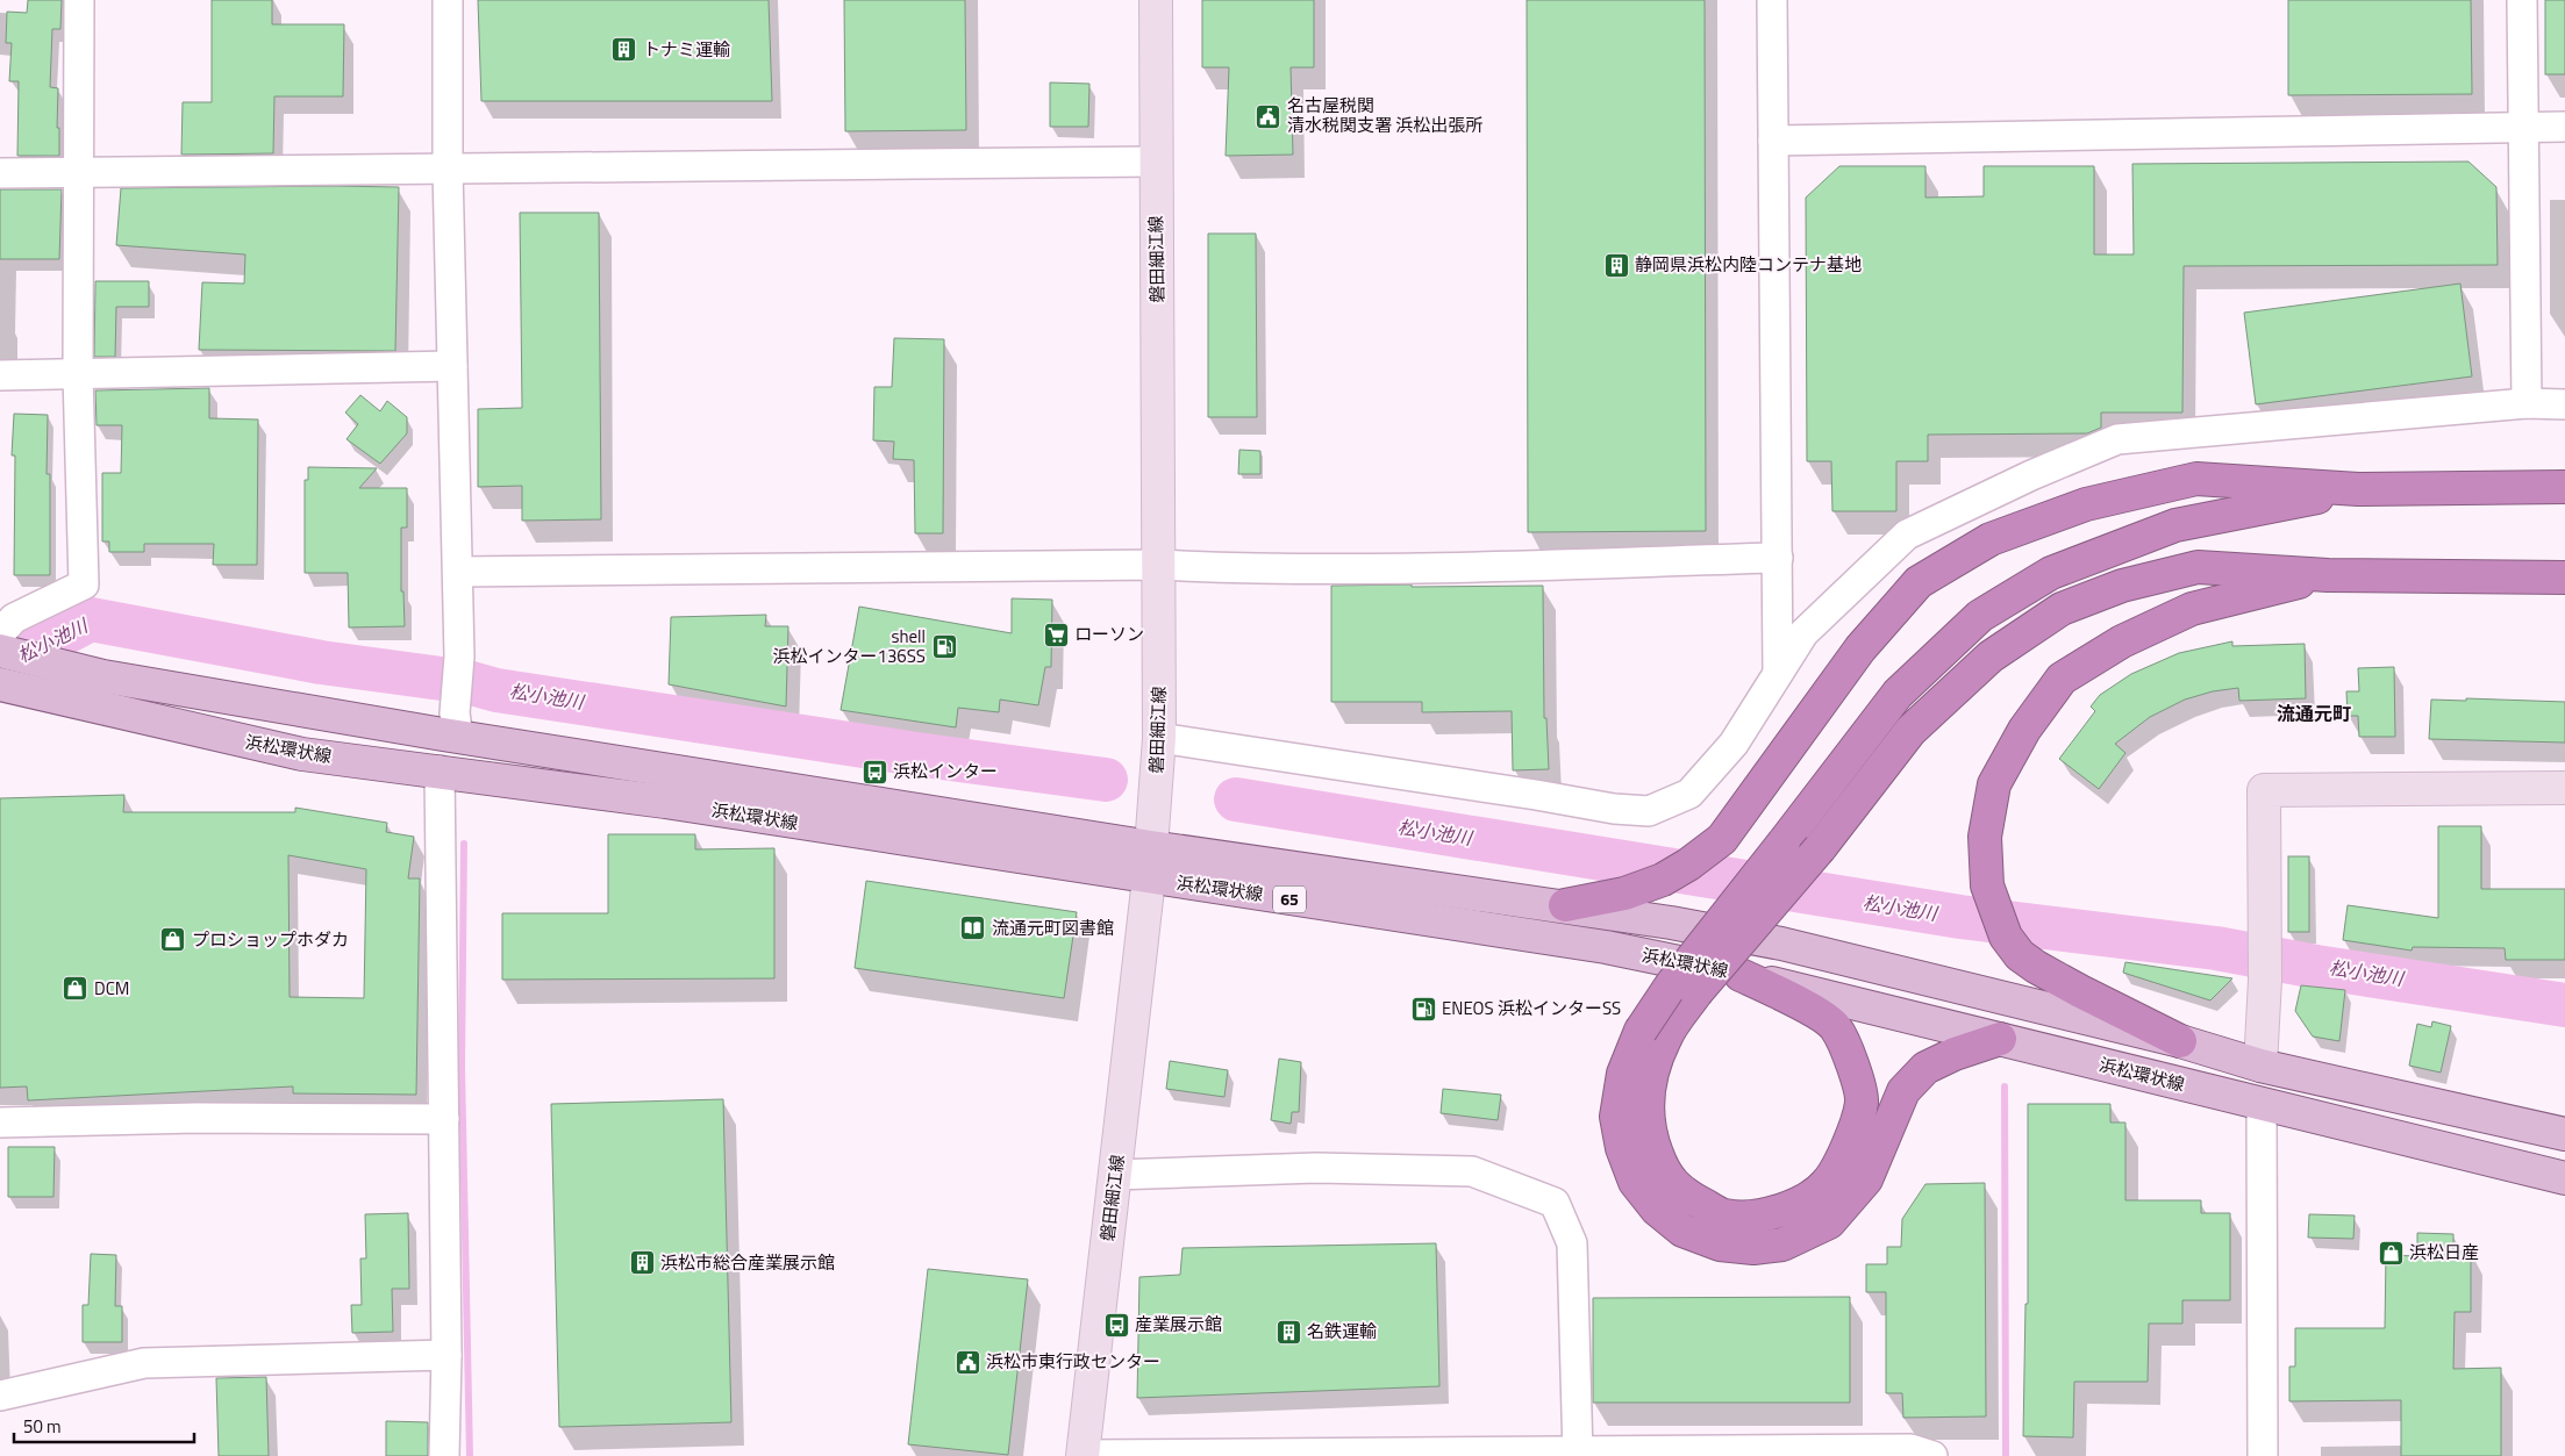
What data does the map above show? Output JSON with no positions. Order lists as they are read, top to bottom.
{
  "streets": {
    "main road": ["磐田細江線", "浜松環状線", "65"]
  },
  "crossings": [
    ["磐田細江線", "浜松環状線"]
  ],
  "districts": ["流通元町"],
  "water": ["松小池川"],
  "places": {
    "building": [
      "トナミ運輸",
      "静岡県浜松内陸コンテナ基地",
      "浜松市総合産業展示館",
      "名鉄運輸"
    ],
    "public building": ["名古屋税関 清水税関支署 浜松出張所", "浜松市東行政センター"],
    "supermarket": ["ローソン"],
    "fuel station": ["shell 浜松インター136SS", "ENEOS 浜松インターSS"],
    "bus stop": ["浜松インター", "産業展示館"],
    "library": ["流通元町図書館"],
    "shop": ["プロショップホダカ", "DCM", "浜松日産"]
  },
  "scale_bar": "50 m"
}
